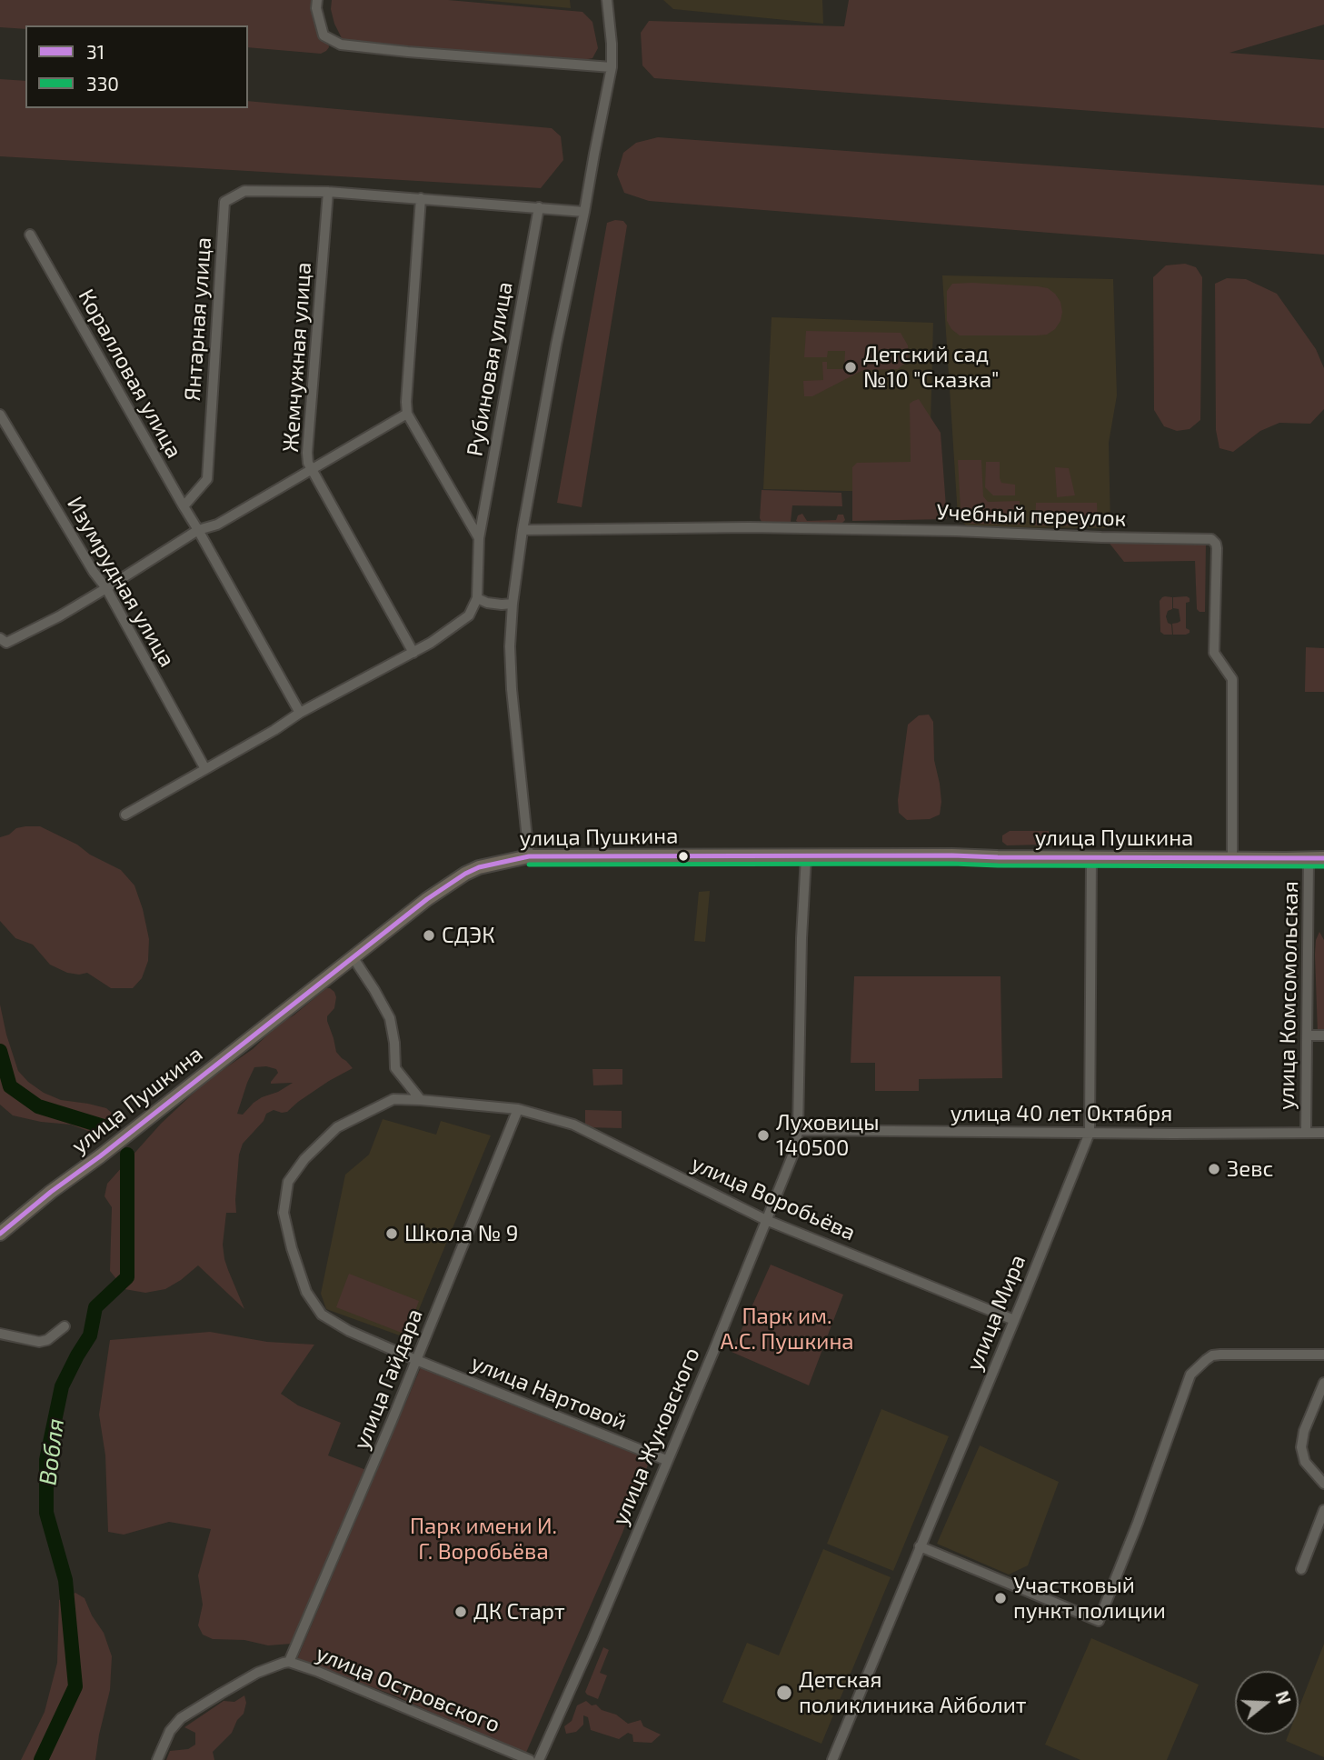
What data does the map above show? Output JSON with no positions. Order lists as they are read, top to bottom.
{
  "streets": {
    "main road": ["улица Пушкина"],
    "street": [
      "Янтарная улица",
      "Жемчужная улица",
      "Рубиновая улица",
      "Коралловая улица",
      "Учебный переулок",
      "Изумрудная улица",
      "улица Комсомольская",
      "улица 40 лет Октября",
      "улица Воробьёва",
      "улица Мира",
      "улица Гайдара",
      "улица Нартовой",
      "улица Жуковского",
      "улица Островского"
    ]
  },
  "crossings": [
    ["Янтарная улица", "Жемчужная улица"],
    ["Янтарная улица", "Коралловая улица"],
    ["Учебный переулок", "улица Пушкина"],
    ["улица Пушкина", "улица Комсомольская"],
    ["улица Пушкина", "улица Мира"],
    ["улица Пушкина", "улица Жуковского"],
    ["улица Комсомольская", "улица 40 лет Октября"],
    ["улица 40 лет Октября", "улица Мира"],
    ["улица 40 лет Октября", "улица Жуковского"],
    ["улица Воробьёва", "улица Мира"],
    ["улица Воробьёва", "улица Гайдара"],
    ["улица Воробьёва", "улица Нартовой"],
    ["улица Воробьёва", "улица Жуковского"],
    ["улица Гайдара", "улица Нартовой"],
    ["улица Гайдара", "улица Островского"],
    ["улица Нартовой", "улица Жуковского"]
  ],
  "water": ["Вобля"],
  "parks": ["Парк им. А.С. Пушкина", "Парк имени И. Г. Воробьёва"],
  "places": [
    "Детский сад №10 \"Сказка\"",
    "СДЭК",
    "Луховицы 140500",
    "Зевс",
    "Школа № 9",
    "Участковый пункт полиции",
    "ДК Старт",
    "Детская поликлиника Айболит"
  ],
  "lines": ["transit line 31", "transit line 330"],
  "legend": ["31", "330"],
  "north": "right"
}
